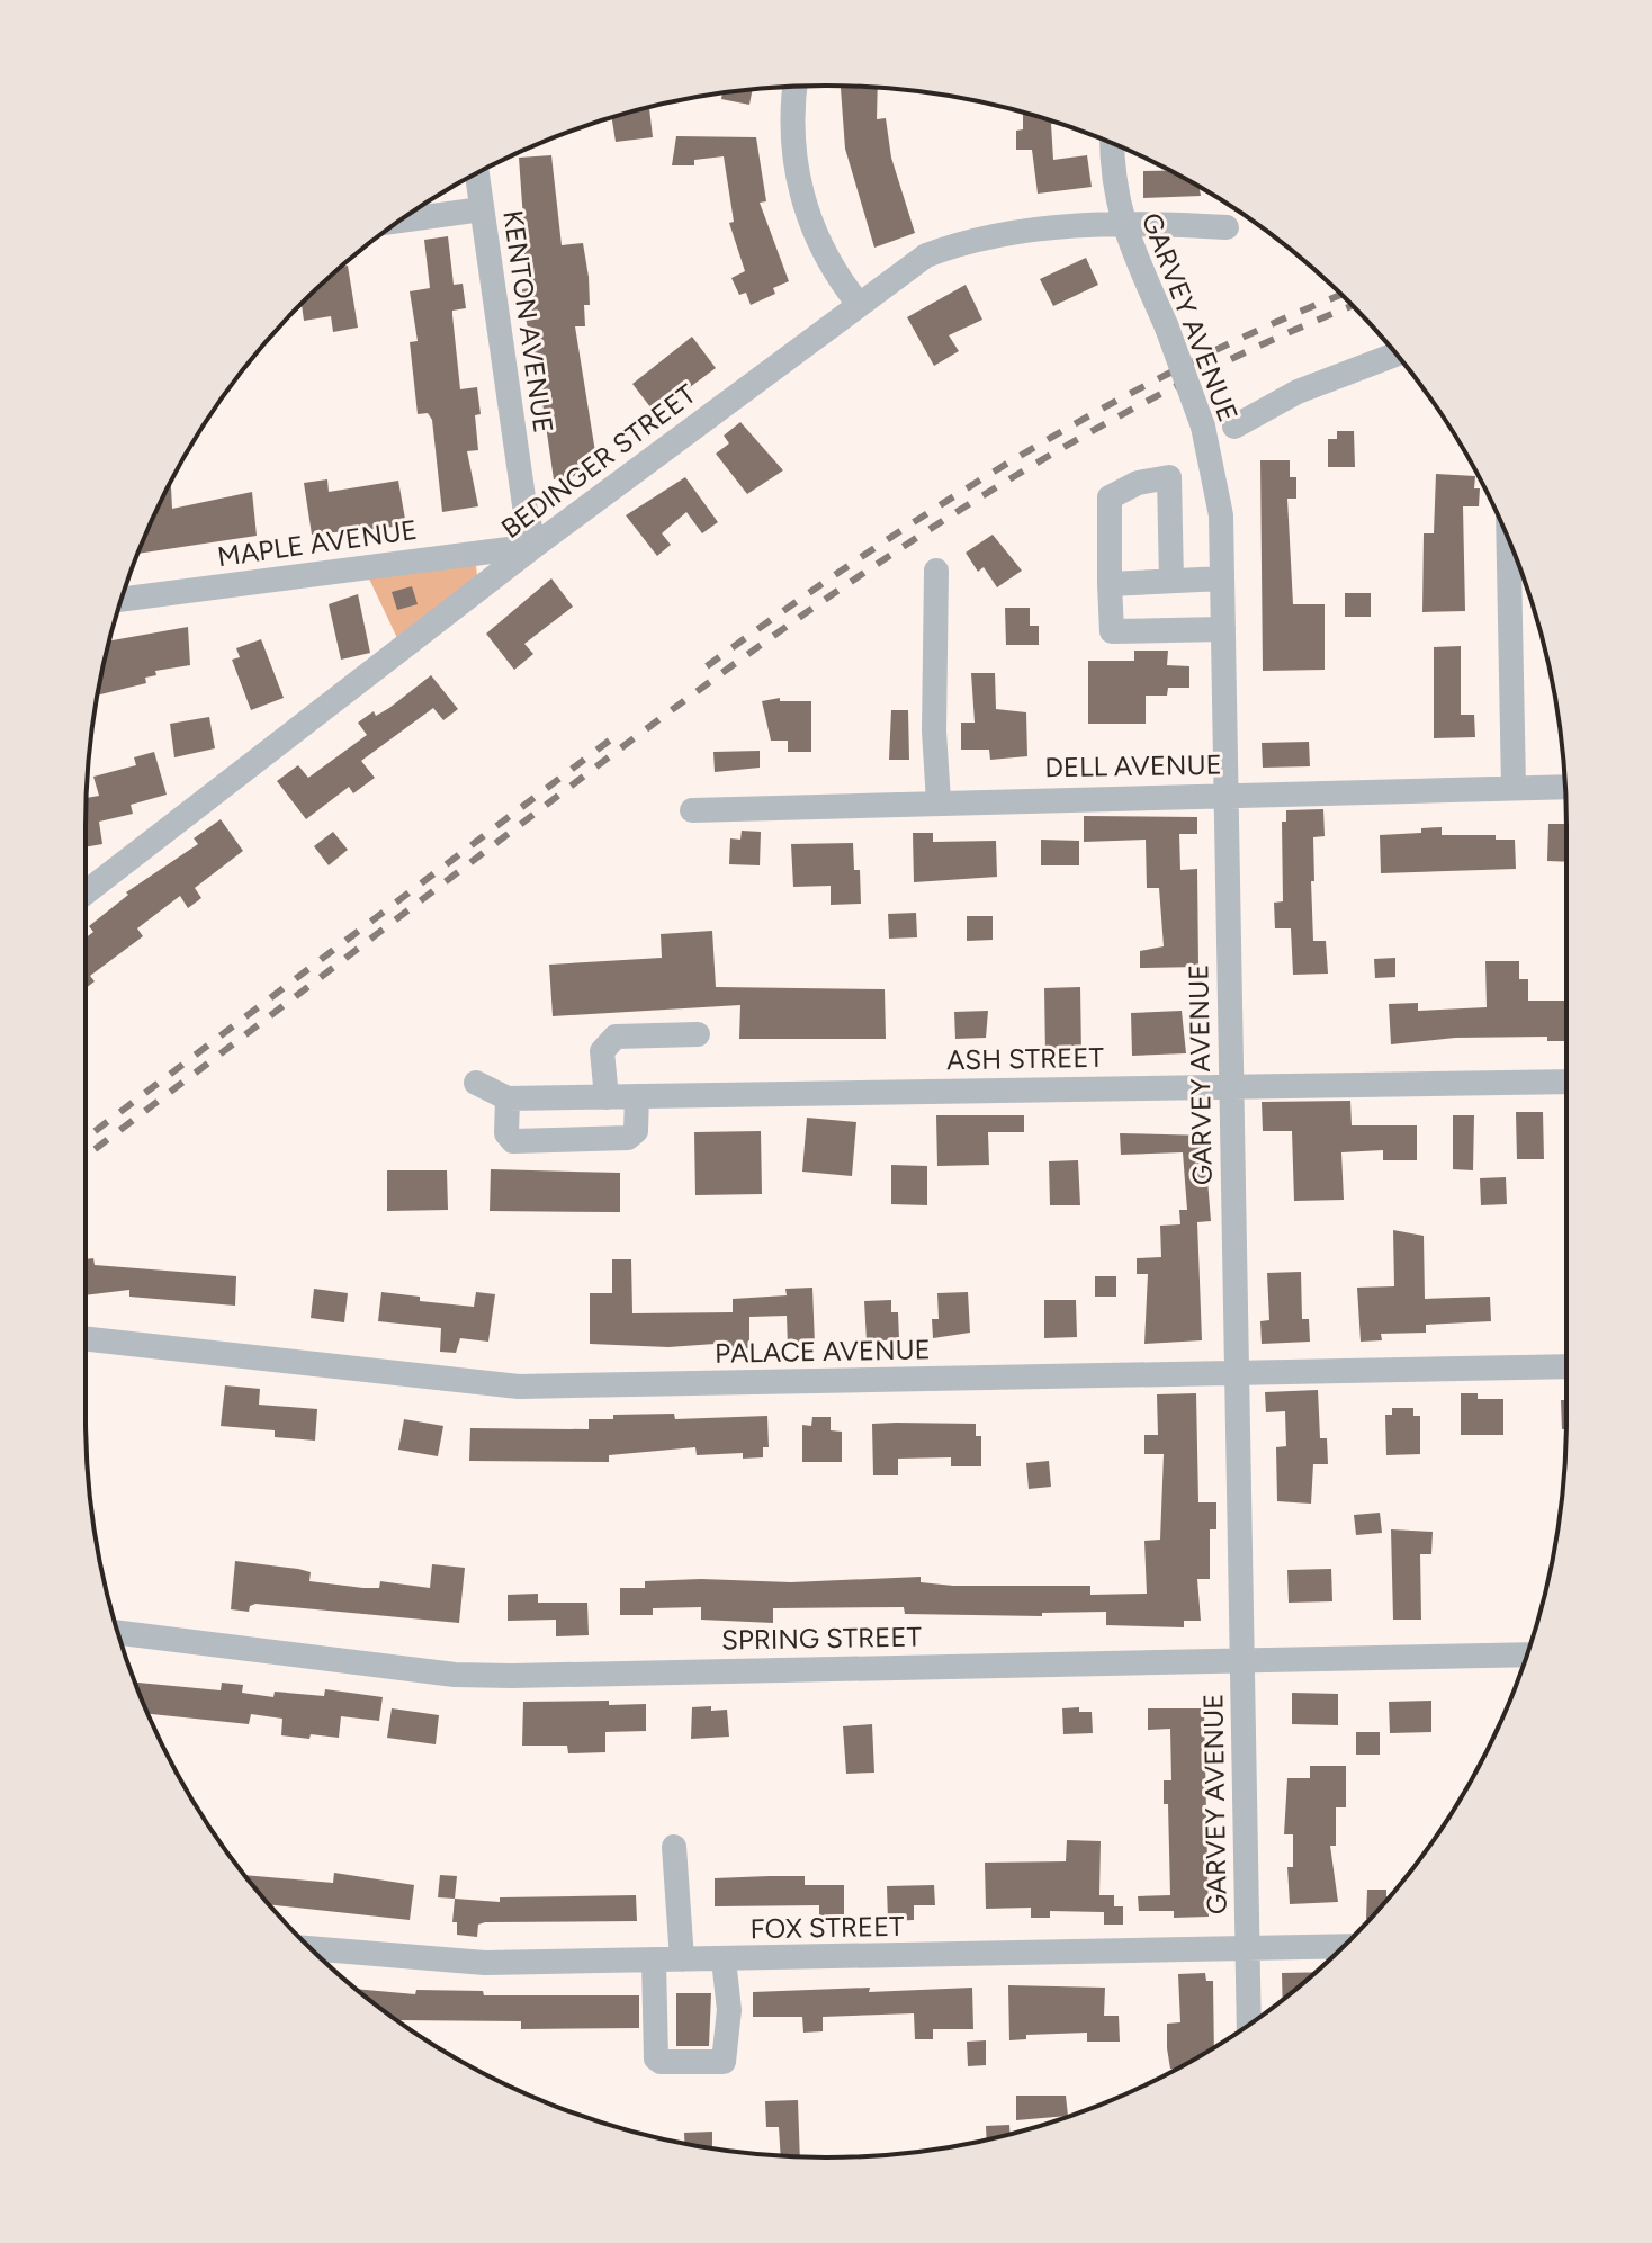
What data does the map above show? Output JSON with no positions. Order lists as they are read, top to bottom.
{
  "streets": {
    "street": [
      "GARVEY AVENUE",
      "KENTON AVENUE",
      "BEDINGER STREET",
      "MAPLE AVENUE",
      "DELL AVENUE",
      "ASH STREET",
      "PALACE AVENUE",
      "SPRING STREET",
      "FOX STREET"
    ]
  },
  "crossings": [
    ["GARVEY AVENUE", "BEDINGER STREET"],
    ["GARVEY AVENUE", "DELL AVENUE"],
    ["GARVEY AVENUE", "ASH STREET"],
    ["GARVEY AVENUE", "PALACE AVENUE"],
    ["GARVEY AVENUE", "SPRING STREET"],
    ["GARVEY AVENUE", "FOX STREET"],
    ["KENTON AVENUE", "BEDINGER STREET"],
    ["KENTON AVENUE", "MAPLE AVENUE"],
    ["BEDINGER STREET", "MAPLE AVENUE"]
  ]
}
